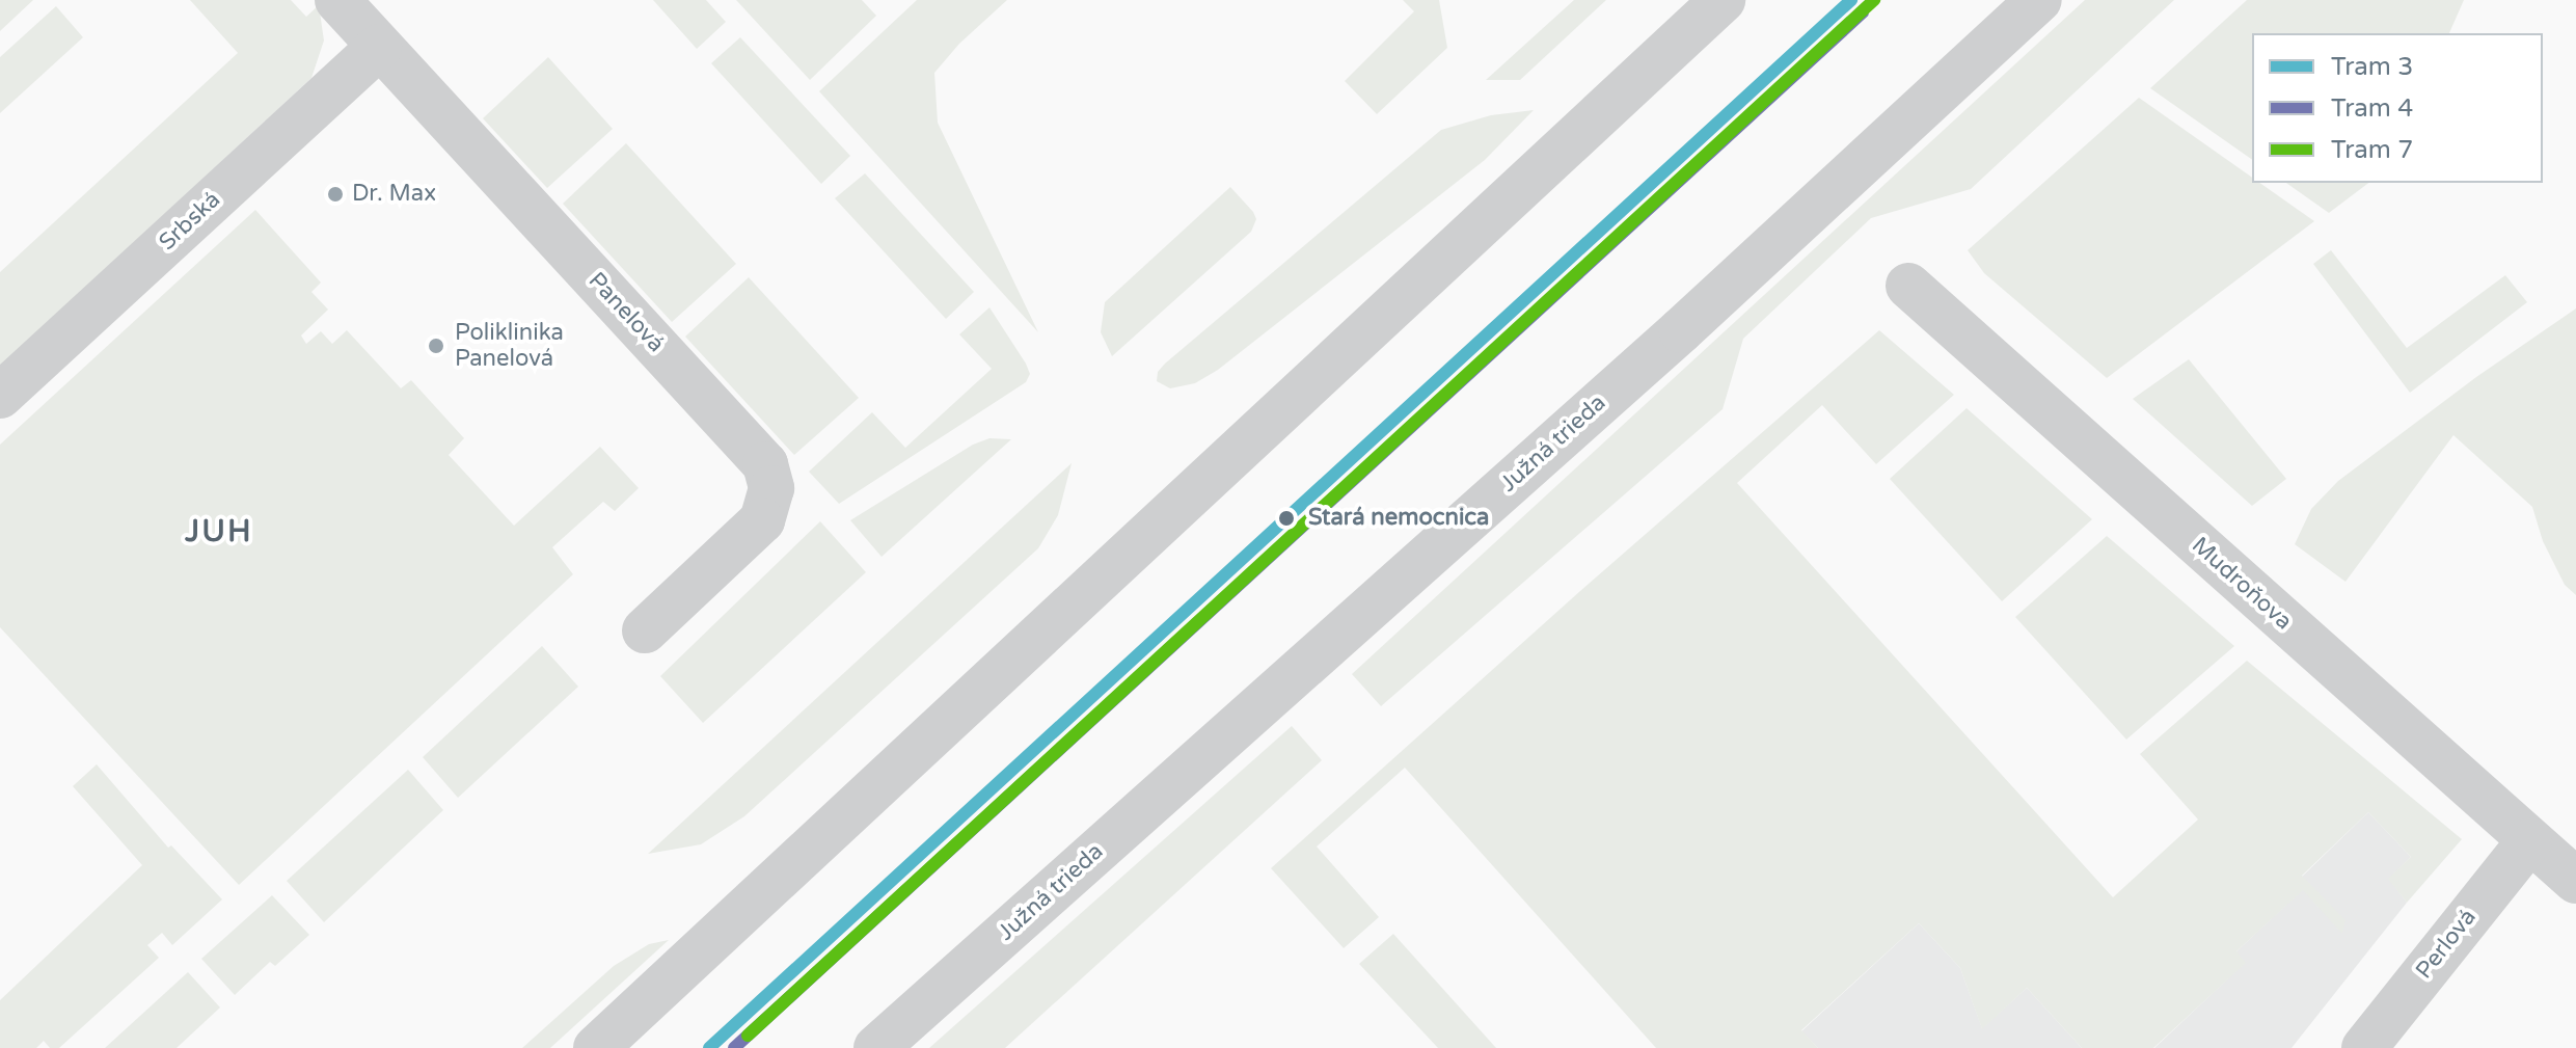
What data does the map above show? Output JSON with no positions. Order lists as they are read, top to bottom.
{
  "streets": {
    "street": [
      "Srbská",
      "Panelová",
      "Južná trieda",
      "Mudroňova",
      "Perlová"
    ]
  },
  "crossings": [
    ["Srbská", "Panelová"],
    ["Mudroňova", "Perlová"]
  ],
  "districts": ["JUH"],
  "places": ["Dr. Max", "Poliklinika Panelová", "Stará nemocnica"],
  "lines": ["tram line 3", "tram line 7", "tram line 4"],
  "legend": ["Tram 3", "Tram 4", "Tram 7"]
}
